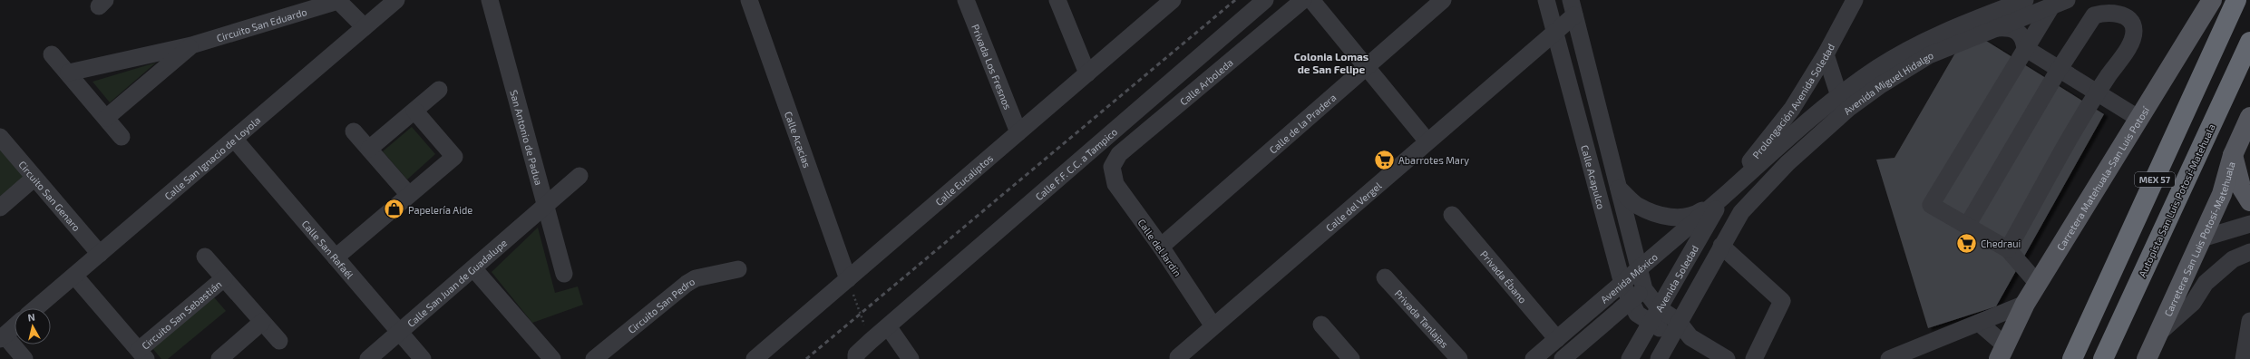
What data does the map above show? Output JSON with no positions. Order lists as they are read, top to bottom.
{
  "streets": {
    "highway": ["MEX 57", "Autopista San Luis Potosí-Matehuala"],
    "main road": ["Carretera Matehuala-San Luis Potosí", "Carretera San Luis Potosí-Matehuala"],
    "street": [
      "Circuito San Eduardo",
      "Privada Los Fresnos",
      "Calle Arboleda",
      "Avenida Miguel Hidalgo",
      "Prolongación Avenida Soledad",
      "Calle de la Pradera",
      "San Antonio de Padua",
      "Calle Acacias",
      "Calle San Ignacio de Loyola",
      "Calle F.F. C.C. a Tampico",
      "Calle Acapulco",
      "Calle Eucaliptos",
      "Circuito San Genaro",
      "Calle del Vergel",
      "Calle del Jardín",
      "Calle San Rafaél",
      "Privada Ébano",
      "Avenida Soledad",
      "Avenida México",
      "Calle San Juan de Guadalupe",
      "Circuito San Pedro",
      "Circuito San Sebastián",
      "Privada Tanlajas"
    ]
  },
  "crossings": [
    ["Circuito San Eduardo", "Calle San Ignacio de Loyola"],
    ["Privada Los Fresnos", "Calle Eucaliptos"],
    ["Calle Arboleda", "Calle del Jardín"],
    ["Avenida Miguel Hidalgo", "Prolongación Avenida Soledad"],
    ["Avenida Miguel Hidalgo", "Avenida Soledad"],
    ["Avenida Miguel Hidalgo", "Avenida México"],
    ["Prolongación Avenida Soledad", "Avenida Soledad"],
    ["Prolongación Avenida Soledad", "Avenida México"],
    ["Calle de la Pradera", "Calle del Jardín"],
    ["San Antonio de Padua", "Calle San Juan de Guadalupe"],
    ["Calle Acacias", "Calle Eucaliptos"],
    ["Calle San Ignacio de Loyola", "Circuito San Genaro"],
    ["Calle San Ignacio de Loyola", "Calle San Rafaél"],
    ["Calle San Ignacio de Loyola", "Circuito San Sebastián"],
    ["Calle Acapulco", "Calle del Vergel"],
    ["Calle Acapulco", "Avenida Soledad"],
    ["Calle Acapulco", "Avenida México"],
    ["Calle del Vergel", "Calle del Jardín"],
    ["Calle San Rafaél", "Calle San Juan de Guadalupe"],
    ["Privada Ébano", "Avenida México"],
    ["Avenida Soledad", "Avenida México"]
  ],
  "districts": ["Colonia Lomas de San Felipe"],
  "places": {
    "supermarket": ["Abarrotes Mary", "Chedraui"],
    "shop": ["Papelería Aide"]
  },
  "north": "top"
}
